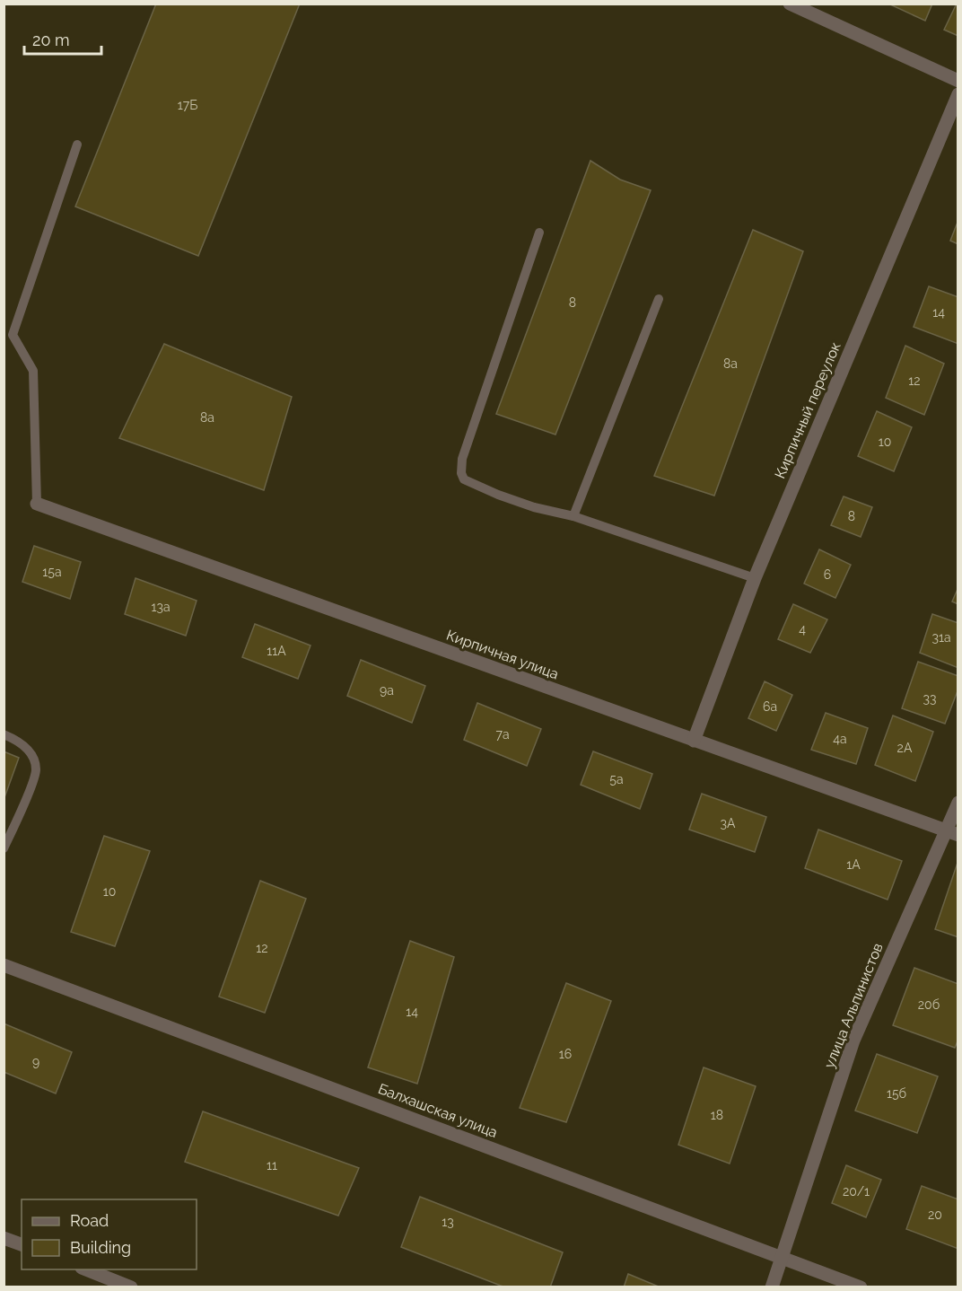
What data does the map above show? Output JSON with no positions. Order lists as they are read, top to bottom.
{
  "streets": {
    "street": [
      "Кирпичный переулок",
      "Кирпичная улица",
      "улица Альпинистов",
      "Балхашская улица"
    ]
  },
  "crossings": [
    ["Кирпичный переулок", "Кирпичная улица"],
    ["Кирпичная улица", "улица Альпинистов"],
    ["улица Альпинистов", "Балхашская улица"]
  ],
  "house_numbers": [
    "17Б",
    "8",
    "14",
    "8а",
    "12",
    "8а",
    "10",
    "8",
    "15а",
    "6",
    "13а",
    "4",
    "31а",
    "11А",
    "9а",
    "33",
    "6а",
    "7а",
    "4а",
    "2А",
    "5а",
    "3А",
    "1А",
    "10",
    "12",
    "20б",
    "14",
    "16",
    "9",
    "15б",
    "18",
    "11",
    "20/1",
    "20",
    "13"
  ],
  "legend": ["Road", "Building"],
  "scale_bar": "20 m"
}
